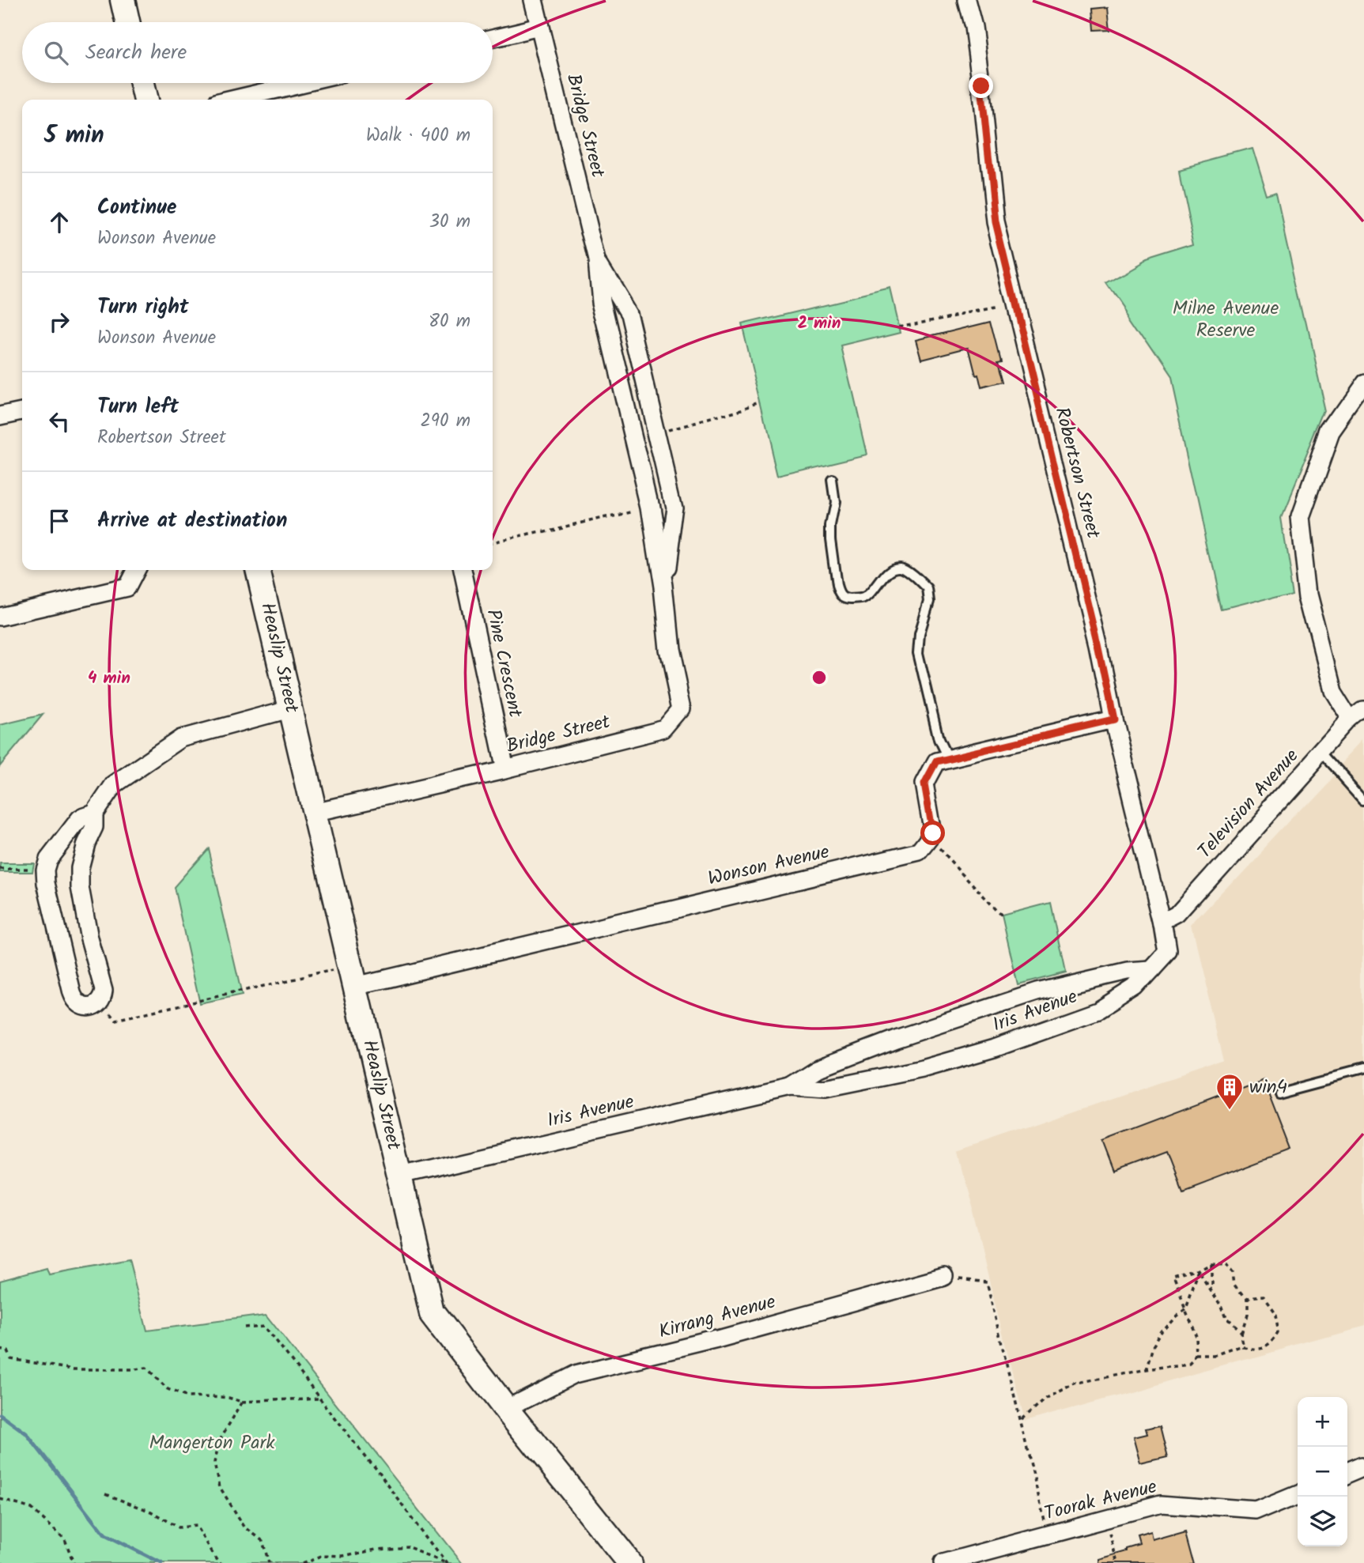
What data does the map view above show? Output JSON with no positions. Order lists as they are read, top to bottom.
{
  "streets": {
    "street": [
      "Bridge Street",
      "Robertson Street",
      "Heaslip Street",
      "Pine Crescent",
      "Television Avenue",
      "Wonson Avenue",
      "Iris Avenue",
      "Kirrang Avenue",
      "Toorak Avenue"
    ]
  },
  "crossings": [
    ["Bridge Street", "Heaslip Street"],
    ["Bridge Street", "Pine Crescent"],
    ["Robertson Street", "Television Avenue"],
    ["Robertson Street", "Iris Avenue"],
    ["Heaslip Street", "Wonson Avenue"],
    ["Heaslip Street", "Iris Avenue"],
    ["Heaslip Street", "Kirrang Avenue"]
  ],
  "parks": ["Milne Avenue Reserve", "Mangerton Park"],
  "places": {
    "building": ["win4"]
  },
  "page": {
    "search": "Search here",
    "heading": ["5 min", "Walk · 400 m"],
    "list": [
      ["Continue", "Wonson Avenue", "30 m"],
      ["Turn right", "Wonson Avenue", "80 m"],
      ["Turn left", "Robertson Street", "290 m"],
      "Arrive at destination"
    ],
    "map_buttons": ["+", "−"]
  },
  "rings": ["2 min", "4 min"]
}
